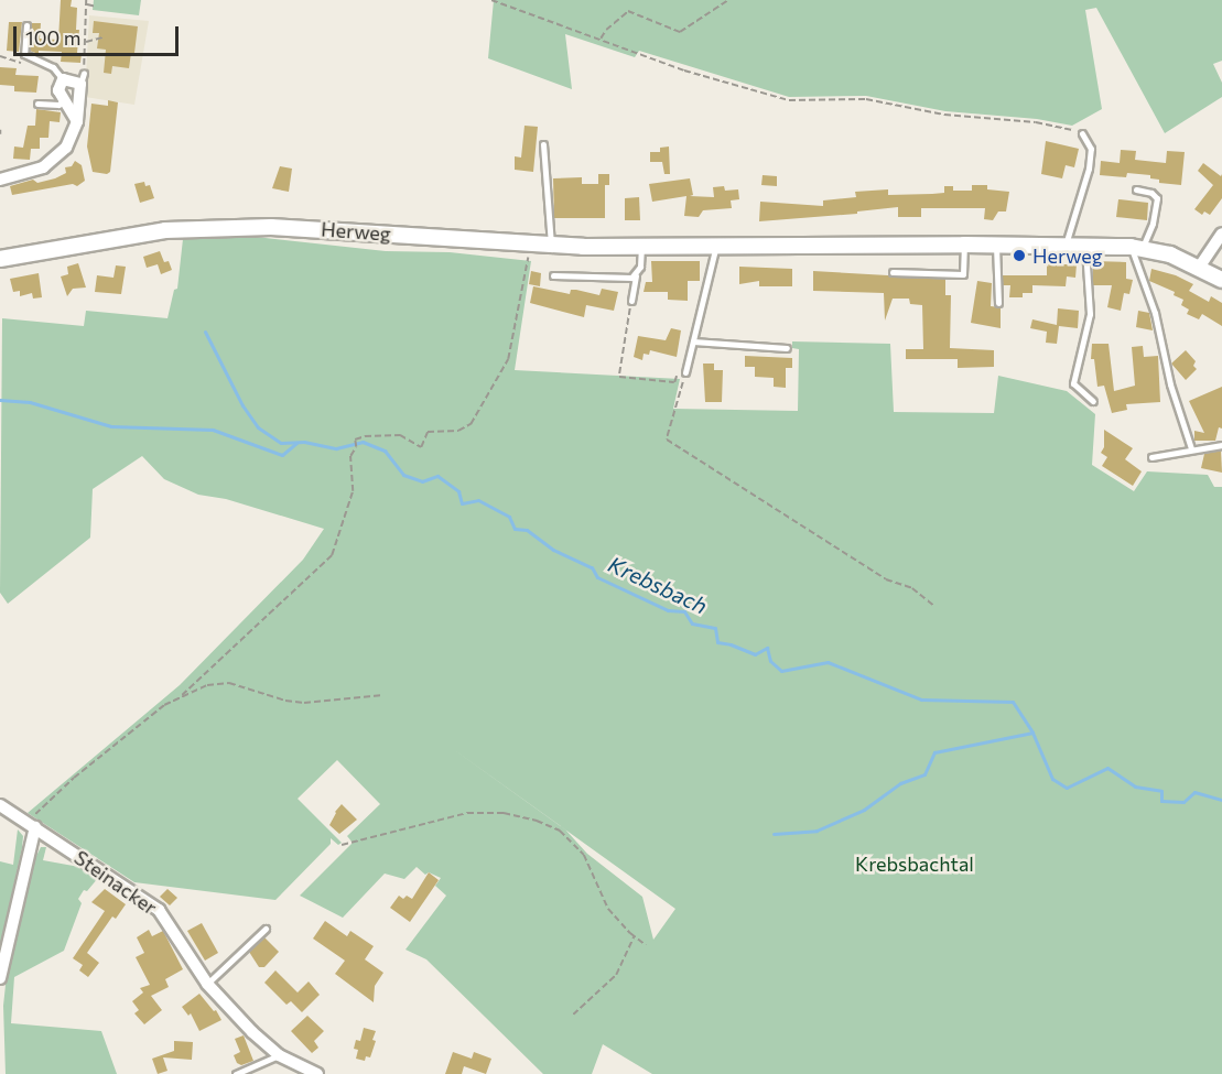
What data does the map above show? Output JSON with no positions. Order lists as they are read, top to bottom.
{
  "streets": {
    "street": ["Herweg", "Steinacker"]
  },
  "water": ["Krebsbach"],
  "parks": ["Krebsbachtal"],
  "places": ["Herweg"],
  "scale_bar": "100 m"
}
